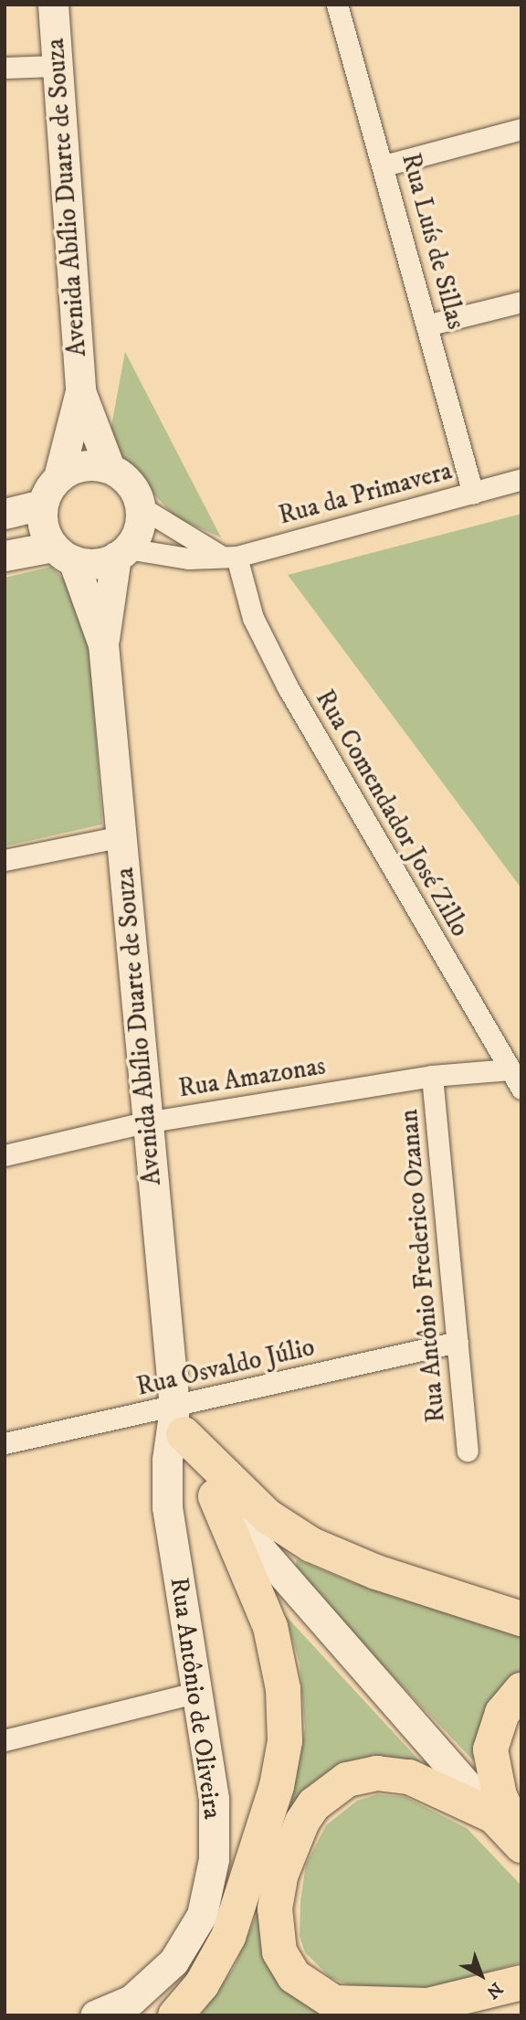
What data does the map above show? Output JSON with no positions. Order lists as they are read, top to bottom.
{
  "streets": {
    "main road": ["Avenida Abílio Duarte de Souza", "Rua Antônio de Oliveira"],
    "street": [
      "Rua Luís de Sillas",
      "Rua da Primavera",
      "Rua Comendador José Zillo",
      "Rua Amazonas",
      "Rua Antônio Frederico Ozanan",
      "Rua Osvaldo Júlio"
    ]
  },
  "crossings": [
    ["Avenida Abílio Duarte de Souza", "Rua da Primavera"],
    ["Avenida Abílio Duarte de Souza", "Rua Amazonas"],
    ["Avenida Abílio Duarte de Souza", "Rua Osvaldo Júlio"],
    ["Avenida Abílio Duarte de Souza", "Rua Antônio de Oliveira"],
    ["Rua Luís de Sillas", "Rua da Primavera"],
    ["Rua da Primavera", "Rua Comendador José Zillo"],
    ["Rua Comendador José Zillo", "Rua Amazonas"],
    ["Rua Amazonas", "Rua Antônio Frederico Ozanan"],
    ["Rua Antônio Frederico Ozanan", "Rua Osvaldo Júlio"],
    ["Rua Osvaldo Júlio", "Rua Antônio de Oliveira"]
  ],
  "north": "bottom right"
}
